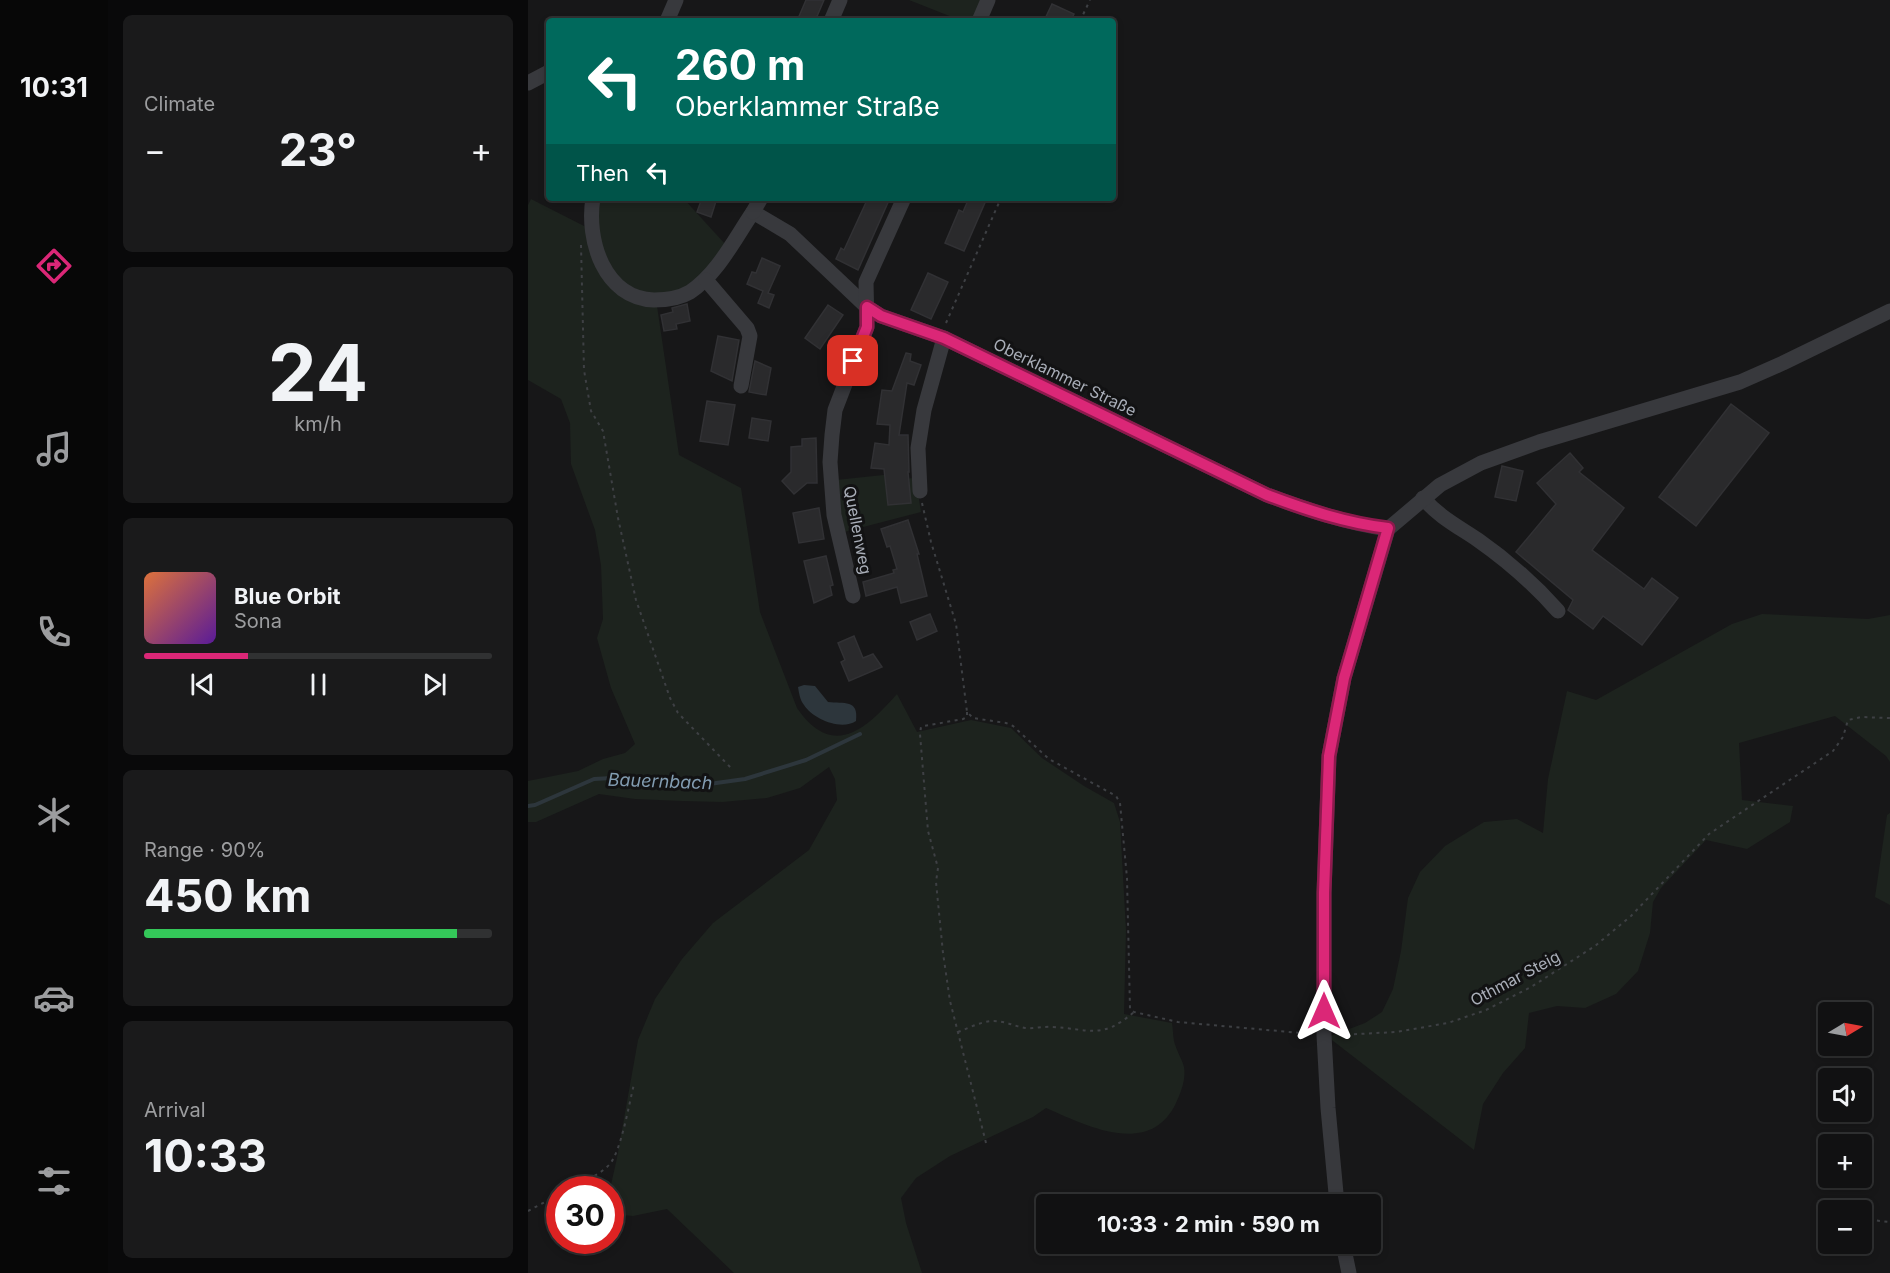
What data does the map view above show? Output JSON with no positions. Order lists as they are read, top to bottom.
{
  "streets": {
    "street": ["Oberklammer Straße", "Quellenweg"],
    "path": ["Othmar Steig"]
  },
  "crossings": [
    ["Oberklammer Straße", "Quellenweg"]
  ],
  "water": ["Bauernbach"],
  "north": "right",
  "page": {
    "tabs": "10:31",
    "tile": [
      "Climate",
      ["24", "km/h"],
      ["Range · 90%", "450 km"],
      ["Arrival", "10:33"]
    ],
    "turn": ["260 m", "Oberklammer Straße"],
    "heat": ["−", "23°", "+"],
    "then": "Then",
    "song": ["Blue Orbit", "Sona"],
    "map_buttons": ["+", "−"],
    "limit": "30",
    "trip": "10:33 · 2 min · 590 m"
  }
}
